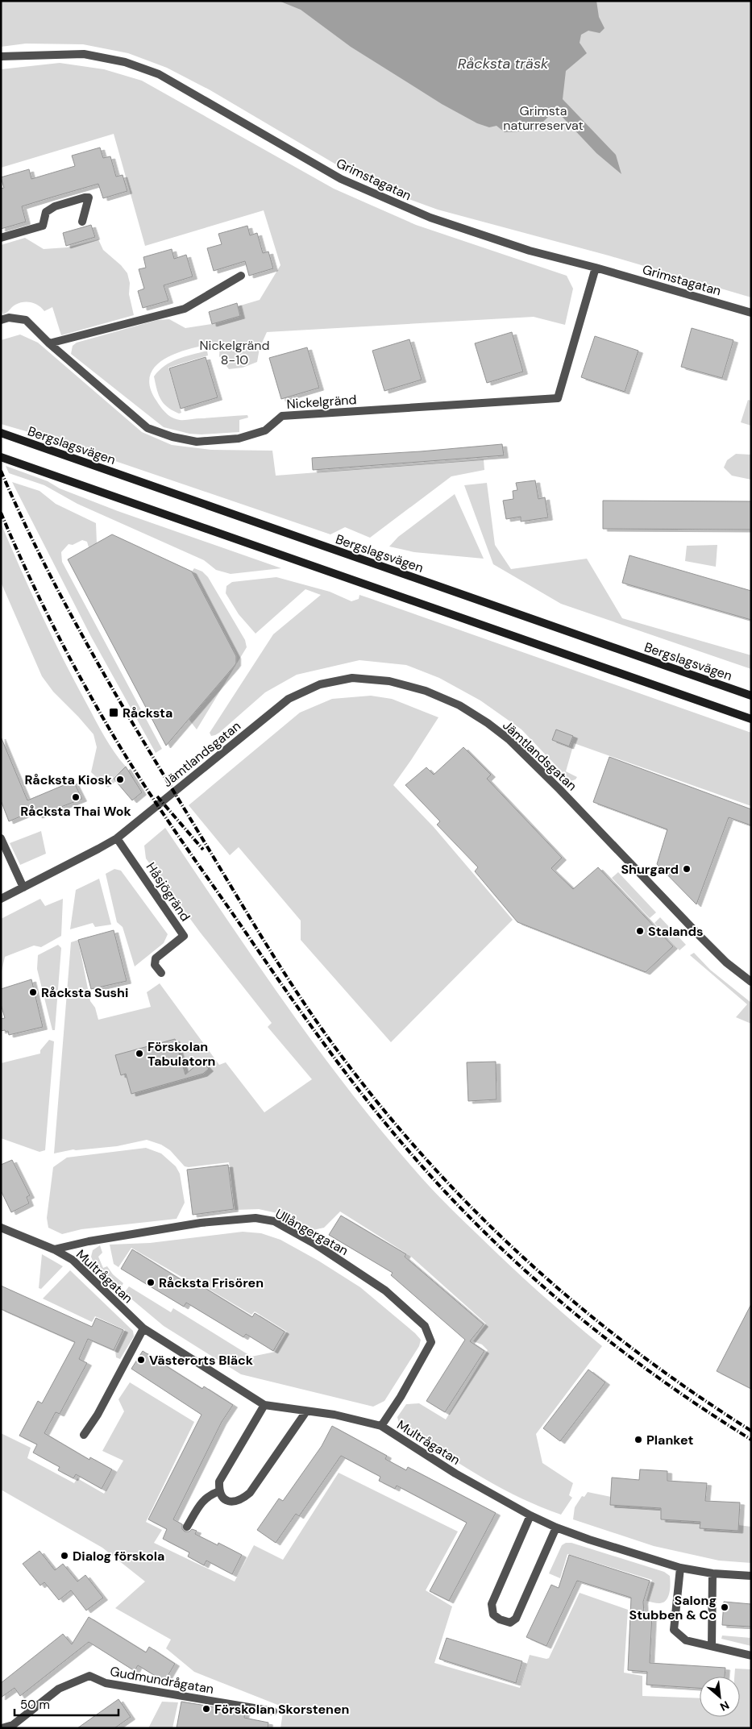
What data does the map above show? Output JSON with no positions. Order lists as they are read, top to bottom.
{
  "streets": {
    "main road": ["Bergslagsvägen"],
    "street": [
      "Grimstagatan",
      "Nickelgränd",
      "Jämtlandsgatan",
      "Håsjögränd",
      "Ullångergatan",
      "Multrågatan",
      "Gudmundrågatan"
    ]
  },
  "crossings": [
    ["Grimstagatan", "Nickelgränd"],
    ["Jämtlandsgatan", "Håsjögränd"],
    ["Ullångergatan", "Multrågatan"]
  ],
  "water": ["Råcksta träsk"],
  "parks": ["Grimsta naturreservat", "Nickelgränd 8-10"],
  "places": {
    "transit": ["Råcksta"],
    "other": [
      "Råcksta Kiosk",
      "Råcksta Thai Wok",
      "Shurgard",
      "Stalands",
      "Råcksta Sushi",
      "Förskolan Tabulatorn",
      "Råcksta Frisören",
      "Västerorts Bläck",
      "Planket",
      "Dialog förskola",
      "Salong Stubben & Co",
      "Förskolan Skorstenen"
    ]
  },
  "scale_bar": "50 m",
  "north": "bottom right"
}
